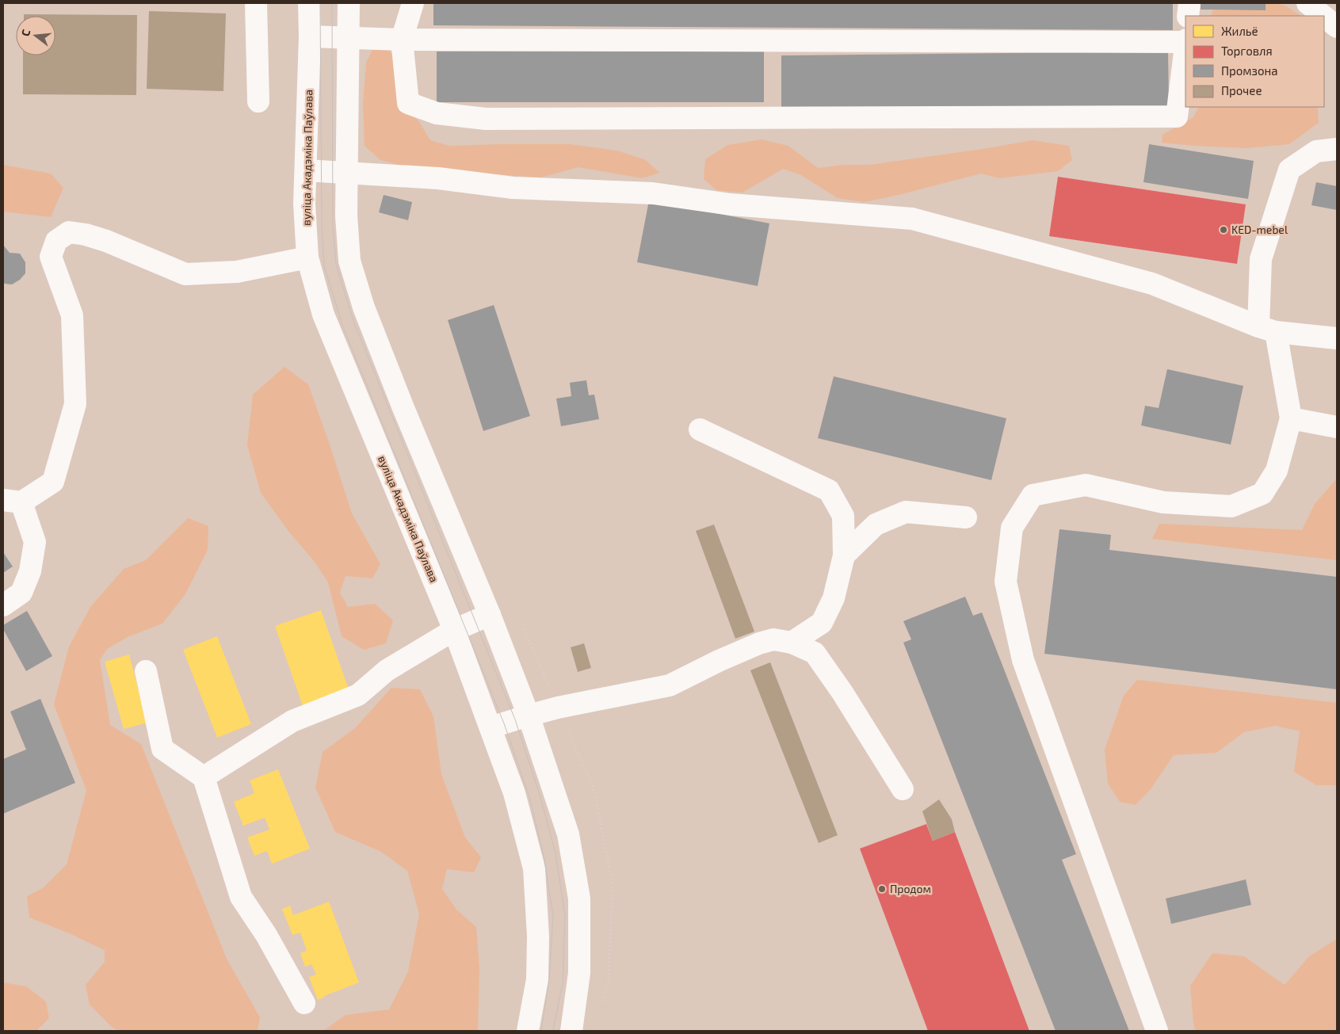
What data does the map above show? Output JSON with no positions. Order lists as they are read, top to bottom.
{
  "streets": {
    "main road": ["вуліца Акадэміка Паўлава"]
  },
  "places": ["KED-mebel", "Продом"],
  "legend": [
    "Жильё",
    "Торговля",
    "Промзона",
    "Прочее"
  ],
  "north": "left"
}
